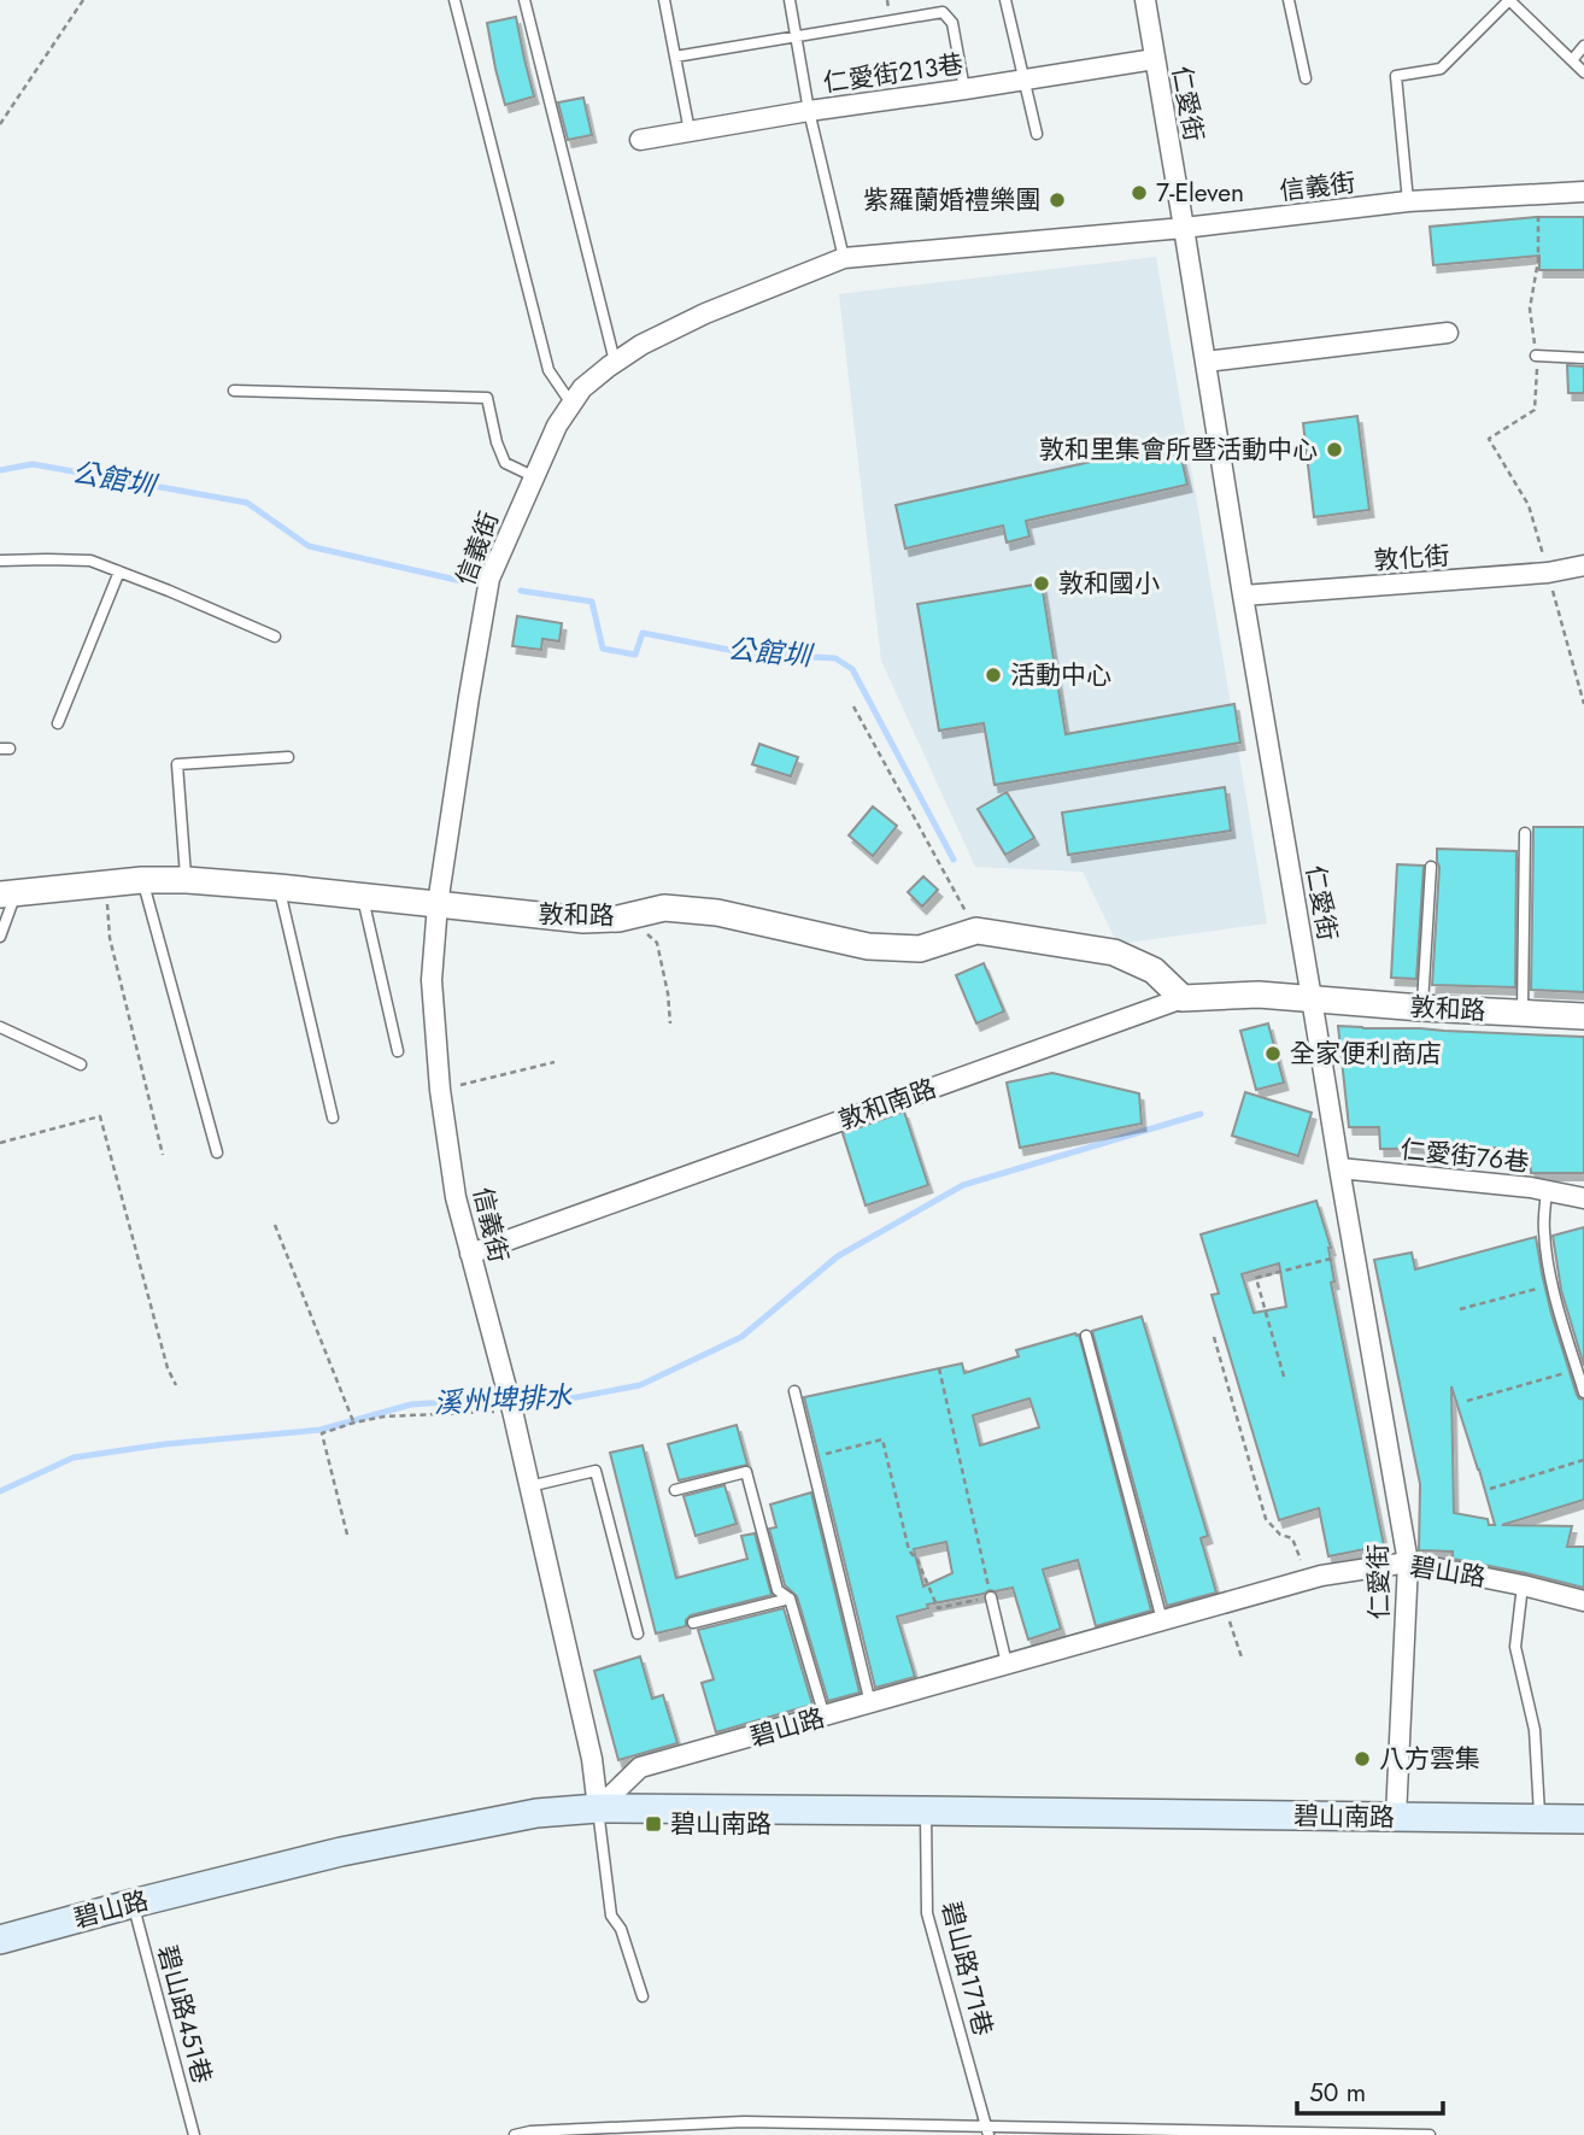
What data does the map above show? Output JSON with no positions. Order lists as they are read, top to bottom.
{
  "streets": {
    "main road": ["碧山路", "碧山南路"],
    "street": [
      "仁愛街213巷",
      "仁愛街",
      "信義街",
      "敦化街",
      "敦和路",
      "敦和南路",
      "仁愛街76巷"
    ],
    "lane": ["碧山路171巷", "碧山路451巷"]
  },
  "crossings": [
    ["仁愛街213巷", "仁愛街"],
    ["仁愛街", "信義街"],
    ["仁愛街", "敦化街"],
    ["仁愛街", "敦和路"],
    ["仁愛街", "敦和南路"],
    ["仁愛街", "仁愛街76巷"],
    ["仁愛街", "碧山路"],
    ["仁愛街", "碧山南路"],
    ["信義街", "敦和路"],
    ["信義街", "敦和南路"],
    ["信義街", "碧山路"],
    ["信義街", "碧山南路"],
    ["敦和路", "敦和南路"],
    ["碧山路", "碧山南路"],
    ["碧山路", "碧山路451巷"],
    ["碧山南路", "碧山路171巷"]
  ],
  "water": ["公館圳", "溪州埤排水"],
  "places": {
    "other": [
      "7-Eleven",
      "紫羅蘭婚禮樂團",
      "敦和里集會所暨活動中心",
      "敦和國小",
      "活動中心",
      "全家便利商店",
      "八方雲集"
    ],
    "transit": ["碧山南路"]
  },
  "scale_bar": "50 m"
}
